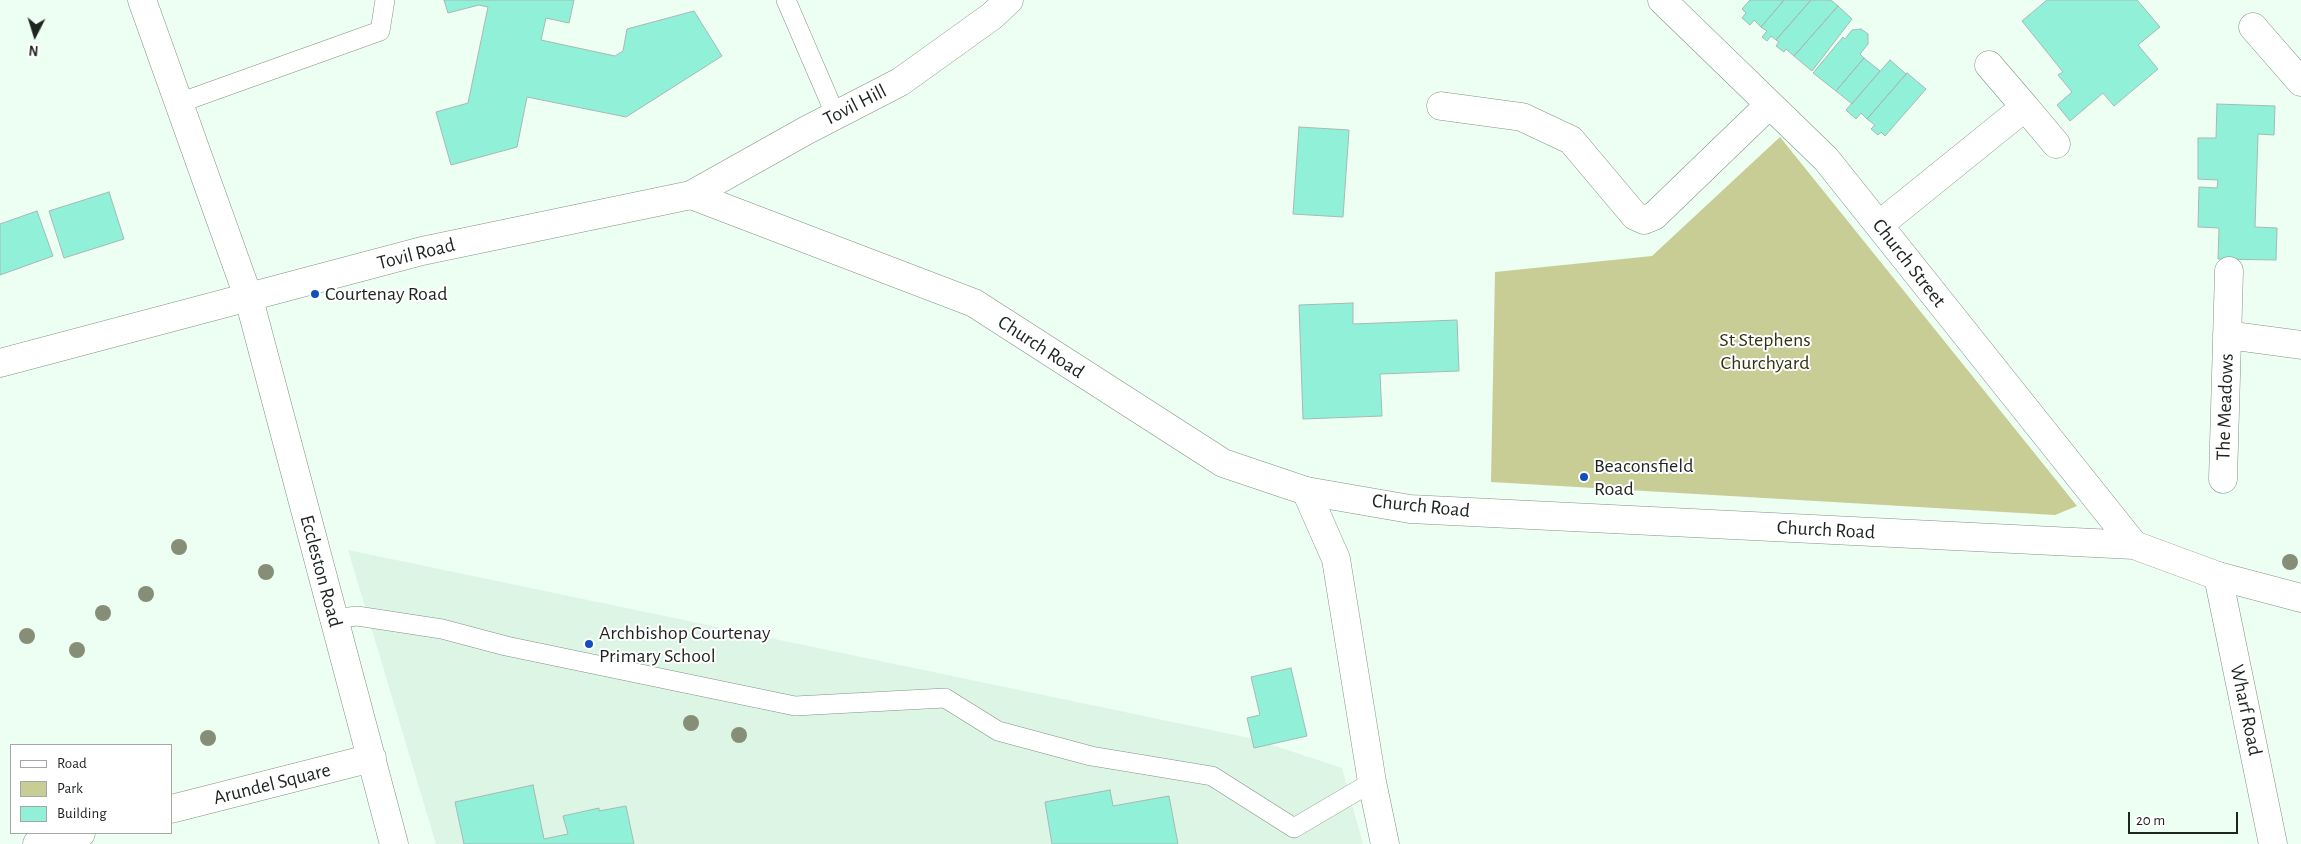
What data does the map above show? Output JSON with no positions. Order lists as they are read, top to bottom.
{
  "streets": {
    "street": [
      "Tovil Hill",
      "Tovil Road",
      "Church Street",
      "Church Road",
      "The Meadows",
      "Eccleston Road",
      "Wharf Road",
      "Arundel Square"
    ]
  },
  "crossings": [
    ["Tovil Hill", "Tovil Road"],
    ["Tovil Hill", "Church Road"],
    ["Tovil Road", "Church Road"],
    ["Tovil Road", "Eccleston Road"],
    ["Church Street", "Church Road"],
    ["Church Road", "Wharf Road"],
    ["Eccleston Road", "Arundel Square"]
  ],
  "parks": ["St Stephens Churchyard"],
  "places": ["Courtenay Road", "Beaconsfield Road", "Archbishop Courtenay Primary School"],
  "legend": ["Road", "Park", "Building"],
  "scale_bar": "20 m",
  "north": "bottom"
}
